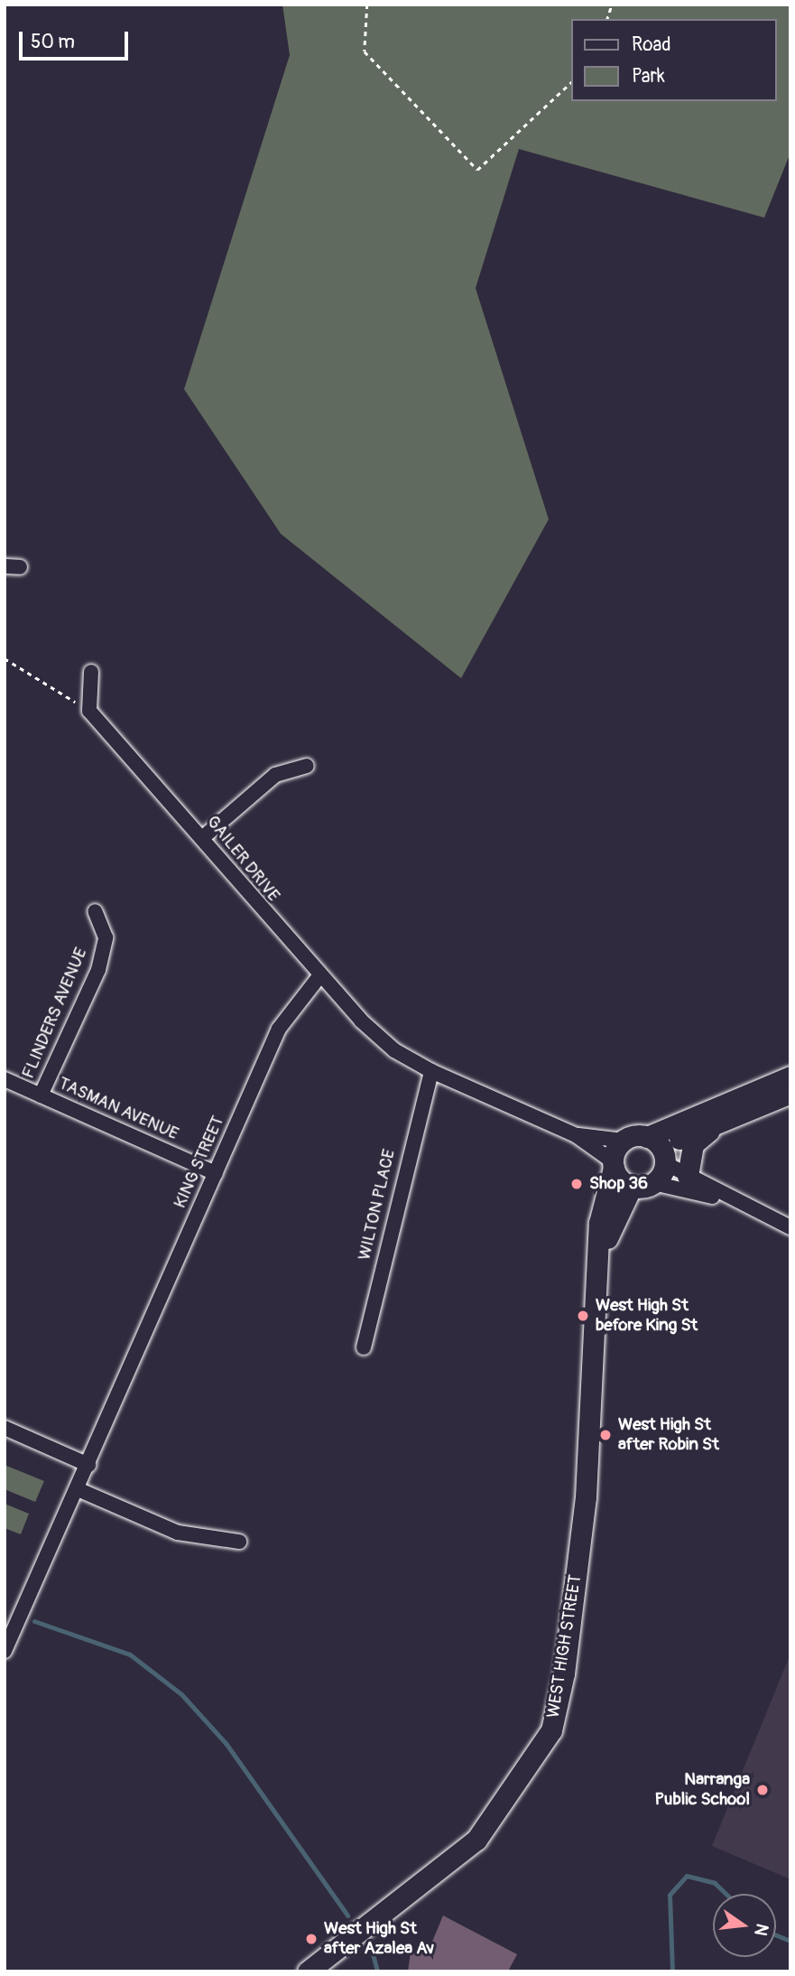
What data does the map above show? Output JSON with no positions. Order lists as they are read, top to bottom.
{
  "streets": {
    "main road": ["WEST HIGH STREET"],
    "street": [
      "GAILER DRIVE",
      "FLINDERS AVENUE",
      "TASMAN AVENUE",
      "KING STREET",
      "WILTON PLACE"
    ]
  },
  "crossings": [
    ["GAILER DRIVE", "KING STREET"],
    ["FLINDERS AVENUE", "TASMAN AVENUE"],
    ["TASMAN AVENUE", "KING STREET"]
  ],
  "places": [
    "Shop 36",
    "West High St before King St",
    "West High St after Robin St",
    "Narranga Public School",
    "West High St after Azalea Av"
  ],
  "legend": ["Road", "Park"],
  "scale_bar": "50 m",
  "north": "right"
}
